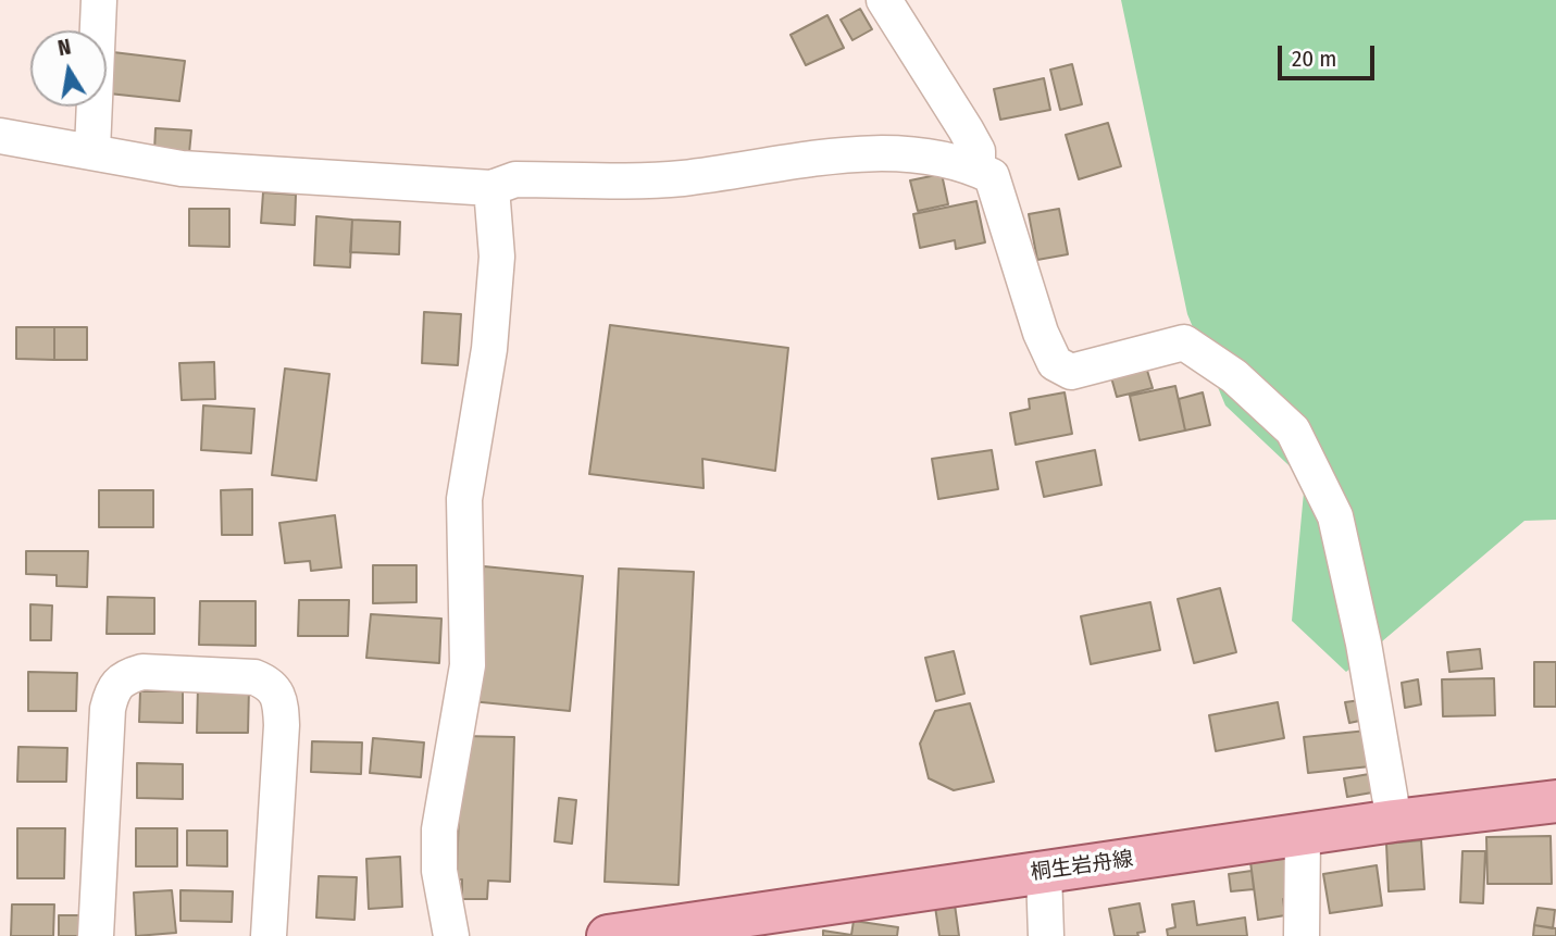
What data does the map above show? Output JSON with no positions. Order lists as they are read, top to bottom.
{
  "streets": {
    "main road": ["桐生岩舟線"]
  },
  "scale_bar": "20 m",
  "north": "top"
}
